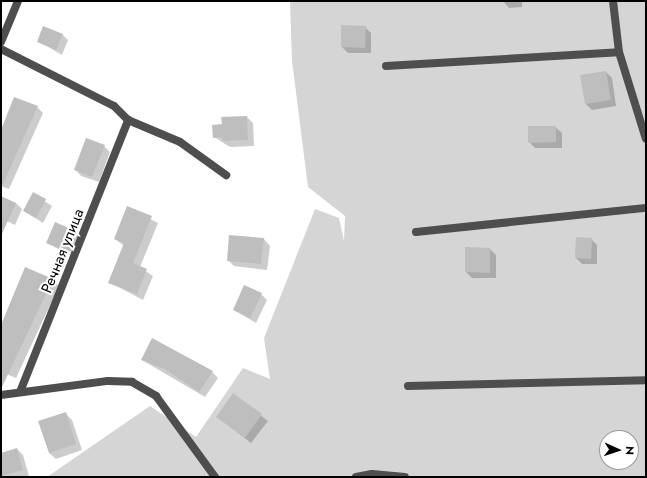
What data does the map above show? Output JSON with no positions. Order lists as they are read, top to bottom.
{
  "streets": {
    "street": ["Речная улица"]
  },
  "north": "right"
}
